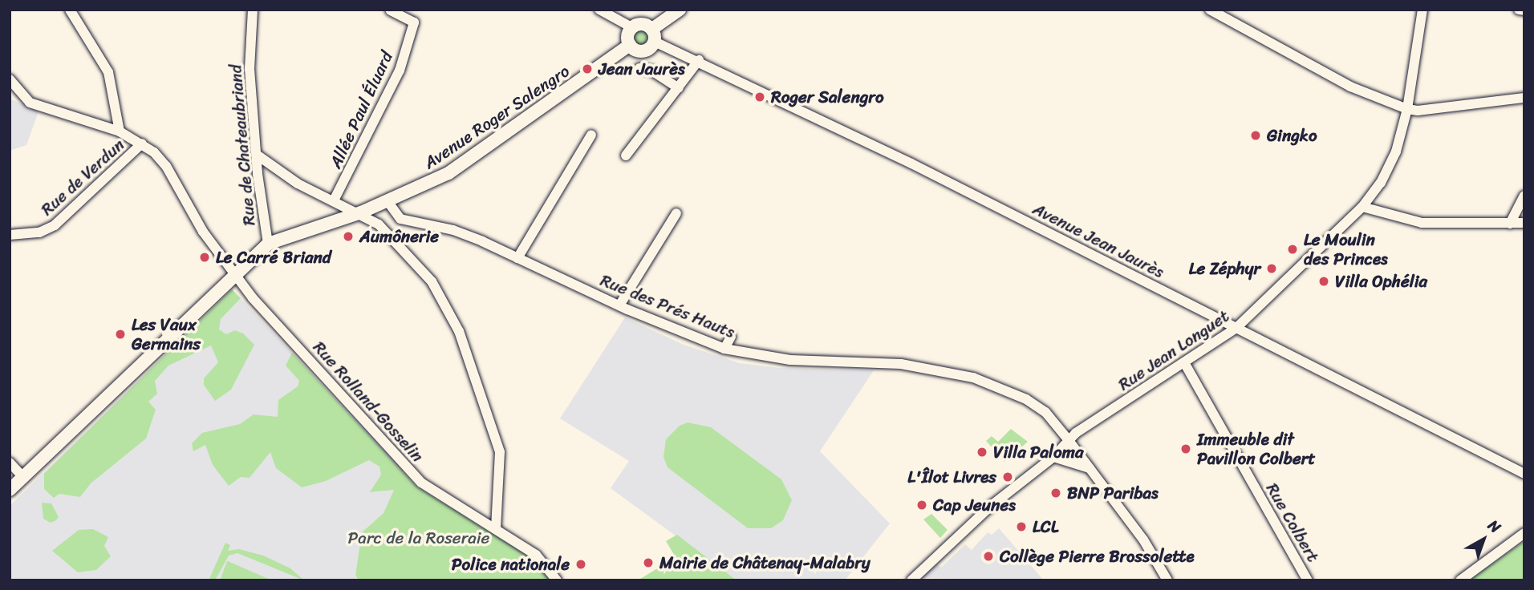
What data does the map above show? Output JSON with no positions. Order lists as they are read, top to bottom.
{
  "streets": {
    "main road": ["Avenue Roger Salengro"],
    "street": [
      "Allée Paul Éluard",
      "Rue de Chateaubriand",
      "Rue de Verdun",
      "Avenue Jean Jaurès",
      "Rue des Prés Hauts",
      "Rue Jean Longuet",
      "Rue Rolland-Gosselin",
      "Rue Colbert"
    ]
  },
  "crossings": [
    ["Avenue Roger Salengro", "Rue de Chateaubriand"],
    ["Avenue Roger Salengro", "Avenue Jean Jaurès"],
    ["Avenue Roger Salengro", "Rue des Prés Hauts"],
    ["Avenue Roger Salengro", "Rue Rolland-Gosselin"],
    ["Rue de Verdun", "Rue Rolland-Gosselin"],
    ["Avenue Jean Jaurès", "Rue Jean Longuet"],
    ["Rue des Prés Hauts", "Rue Jean Longuet"],
    ["Rue Jean Longuet", "Rue Colbert"]
  ],
  "parks": ["Parc de la Roseraie"],
  "places": [
    "Jean Jaurès",
    "Roger Salengro",
    "Gingko",
    "Aumônerie",
    "Le Moulin des Princes",
    "Le Carré Briand",
    "Le Zéphyr",
    "Villa Ophélia",
    "Les Vaux Germains",
    "Immeuble dit Pavillon Colbert",
    "Villa Paloma",
    "L'Îlot Livres",
    "BNP Paribas",
    "Cap Jeunes",
    "LCL",
    "Collège Pierre Brossolette",
    "Mairie de Châtenay-Malabry",
    "Police nationale"
  ],
  "north": "top right"
}
